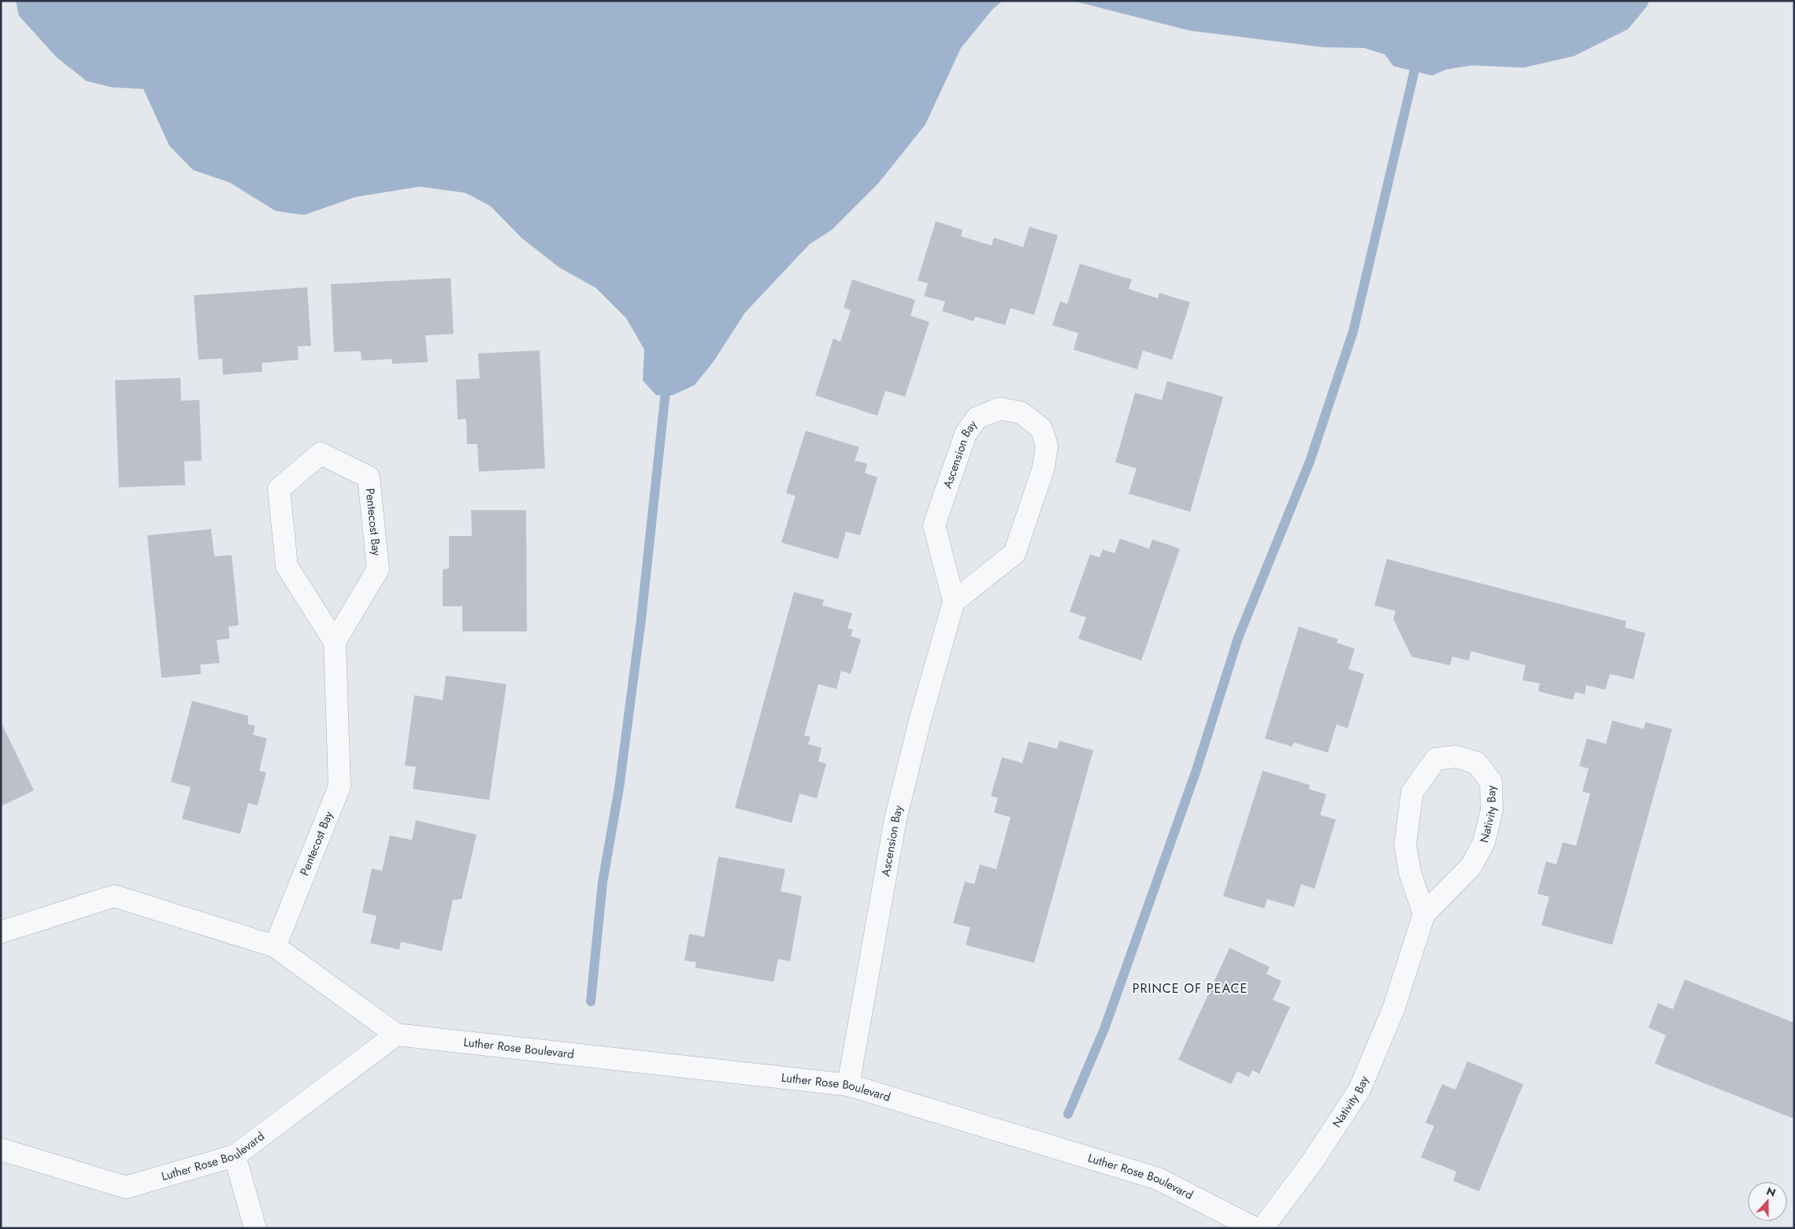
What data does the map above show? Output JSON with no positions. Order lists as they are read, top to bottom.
{
  "streets": {
    "street": [
      "Ascension Bay",
      "Pentecost Bay",
      "Nativity Bay",
      "Luther Rose Boulevard"
    ]
  },
  "crossings": [
    ["Ascension Bay", "Luther Rose Boulevard"],
    ["Pentecost Bay", "Luther Rose Boulevard"]
  ],
  "districts": ["PRINCE OF PEACE"],
  "north": "top"
}
